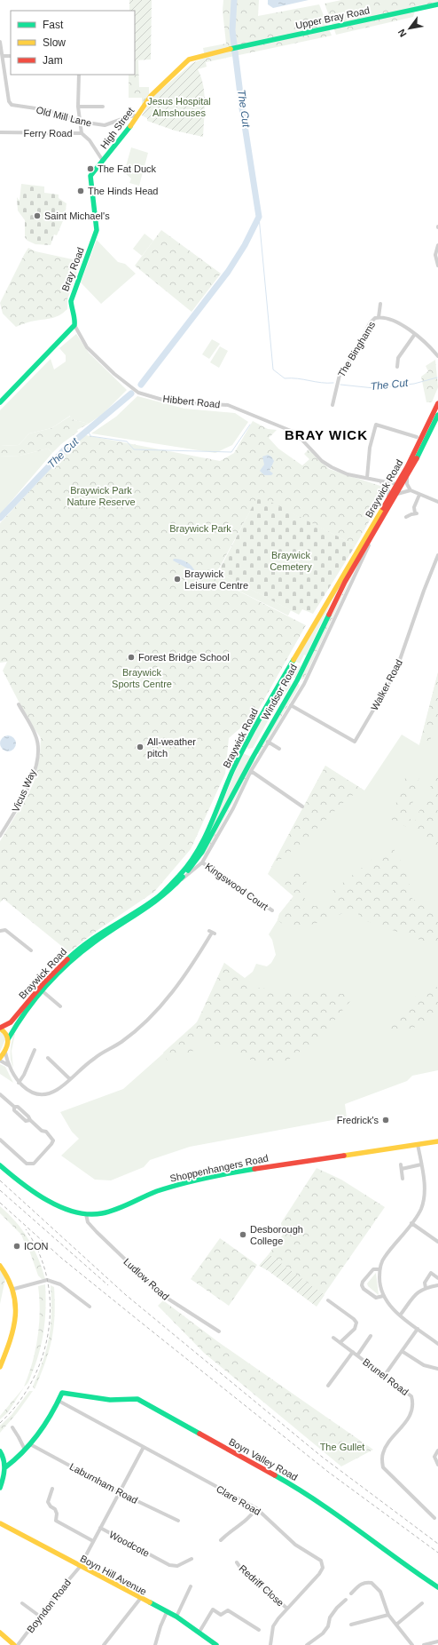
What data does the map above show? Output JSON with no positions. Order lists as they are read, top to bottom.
{
  "streets": {
    "main road": [
      "Upper Bray Road",
      "High Street",
      "Bray Road",
      "Braywick Road",
      "Windsor Road",
      "Shoppenhangers Road",
      "Boyn Valley Road",
      "Boyn Hill Avenue"
    ],
    "street": [
      "Old Mill Lane",
      "Ferry Road",
      "The Binghams",
      "Hibbert Road",
      "Walker Road",
      "Vicus Way",
      "Kingswood Court",
      "Ludlow Road",
      "Brunel Road",
      "Laburnham Road",
      "Clare Road",
      "Woodcote",
      "Redriff Close",
      "Boyndon Road"
    ]
  },
  "crossings": [
    ["Upper Bray Road", "High Street"],
    ["Old Mill Lane", "High Street"],
    ["High Street", "Ferry Road"],
    ["High Street", "Bray Road"],
    ["Ferry Road", "Bray Road"],
    ["Bray Road", "Hibbert Road"],
    ["Hibbert Road", "Braywick Road"],
    ["Braywick Road", "Walker Road"],
    ["Braywick Road", "Windsor Road"],
    ["Braywick Road", "Kingswood Court"],
    ["Shoppenhangers Road", "Ludlow Road"],
    ["Boyn Valley Road", "Clare Road"],
    ["Laburnham Road", "Boyndon Road"],
    ["Clare Road", "Redriff Close"],
    ["Clare Road", "Boyndon Road"],
    ["Woodcote", "Boyndon Road"],
    ["Boyn Hill Avenue", "Boyndon Road"]
  ],
  "districts": ["BRAY WICK"],
  "water": ["The Cut"],
  "parks": [
    "Jesus Hospital Almshouses",
    "Braywick Park Nature Reserve",
    "Braywick Park",
    "Braywick Cemetery",
    "Braywick Sports Centre",
    "The Gullet"
  ],
  "places": [
    "The Fat Duck",
    "The Hinds Head",
    "Saint Michael's",
    "Braywick Leisure Centre",
    "Forest Bridge School",
    "All-weather pitch",
    "Fredrick's",
    "Desborough College",
    "ICON"
  ],
  "legend": ["Fast", "Slow", "Jam"],
  "north": "bottom left"
}
